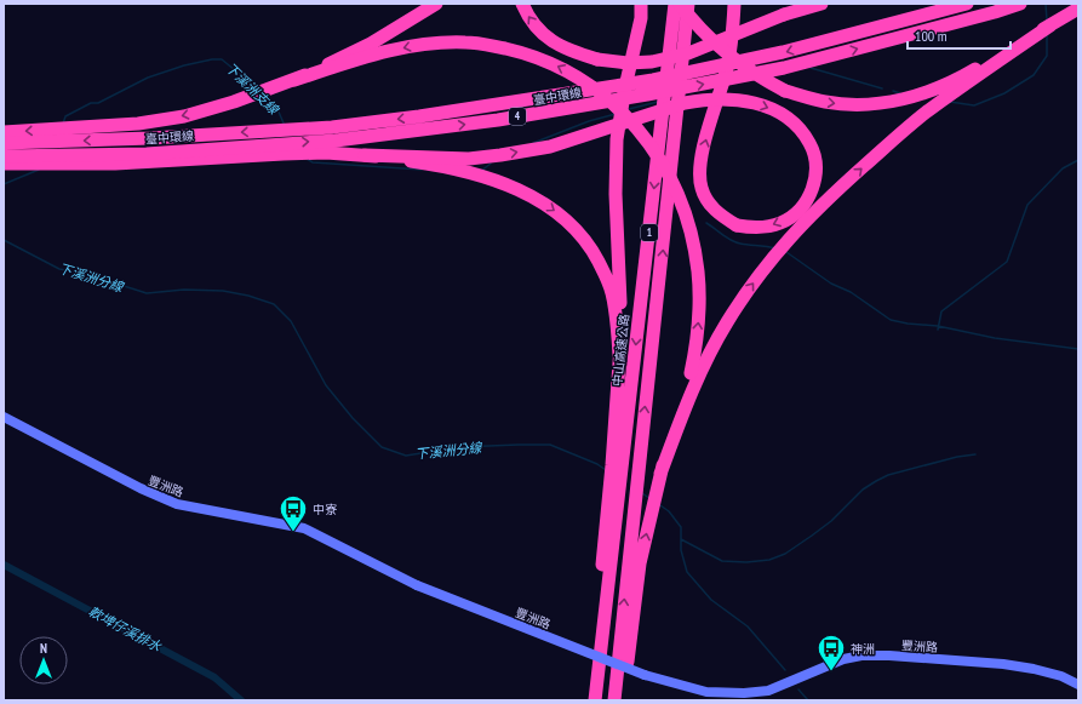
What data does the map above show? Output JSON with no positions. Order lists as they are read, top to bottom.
{
  "streets": {
    "highway": [
      "臺中環線",
      "4",
      "1",
      "中山高速公路"
    ],
    "street": ["豐洲路"]
  },
  "water": ["下溪洲支線", "下溪洲分線", "軟埤仔溪排水"],
  "places": {
    "bus stop": ["中寮", "神洲"]
  },
  "scale_bar": "100 m",
  "north": "top"
}
